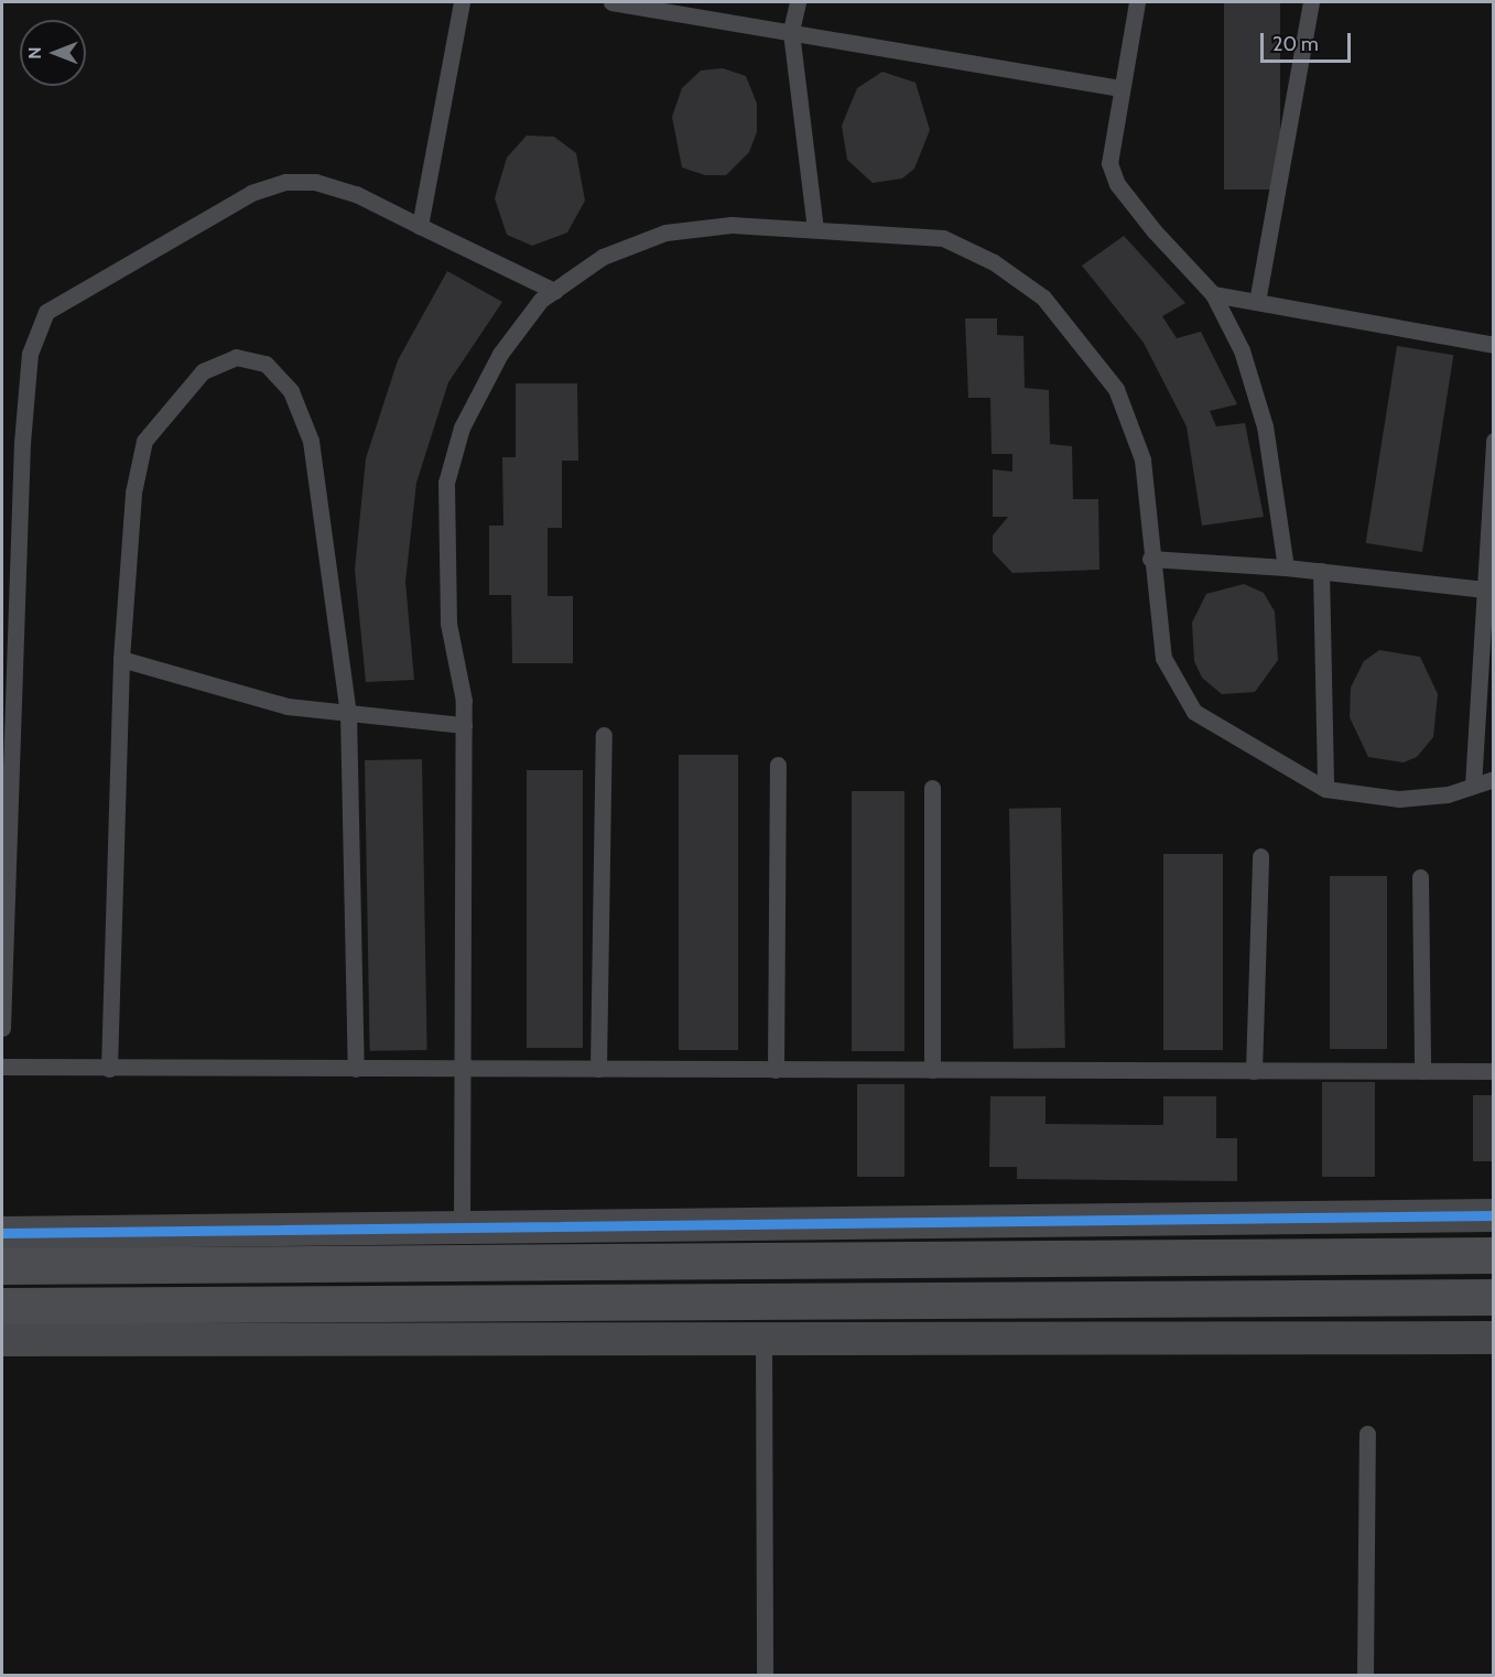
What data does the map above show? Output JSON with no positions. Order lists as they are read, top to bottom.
{
  "scale_bar": "20 m",
  "north": "left"
}
